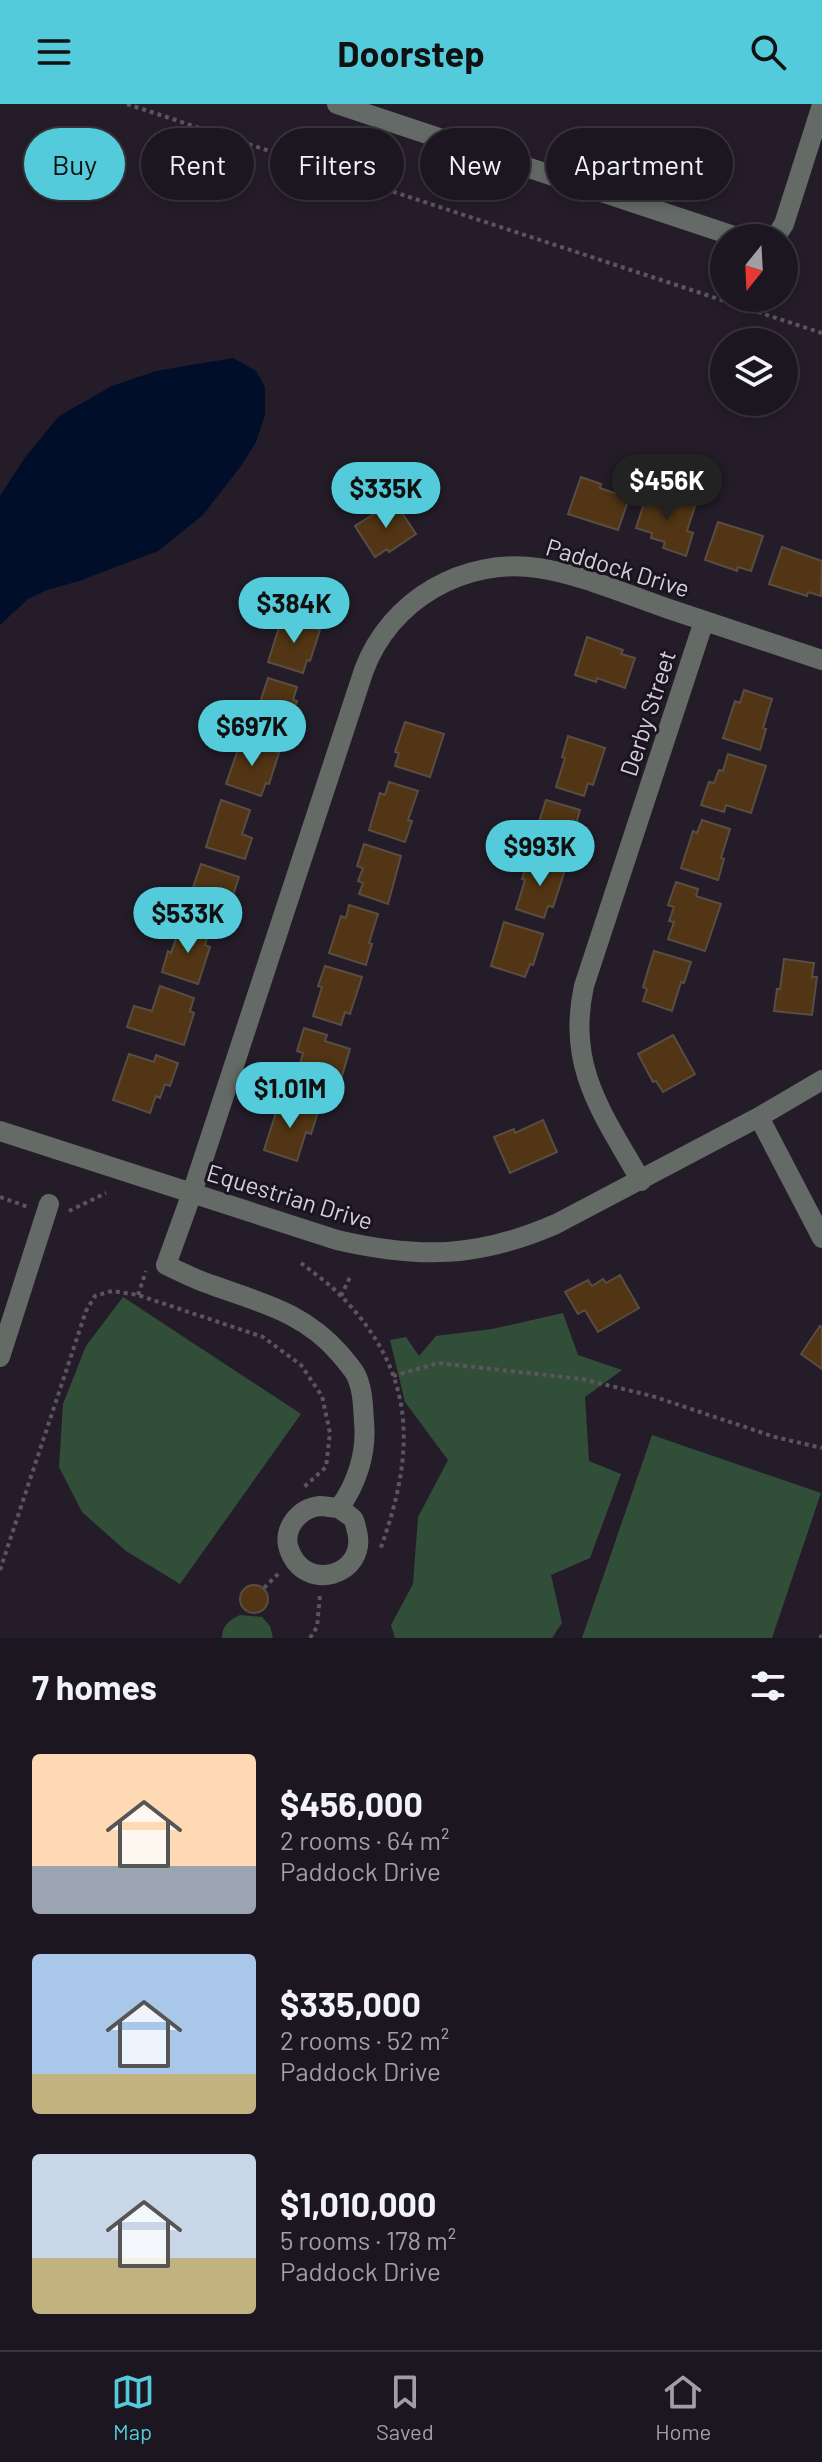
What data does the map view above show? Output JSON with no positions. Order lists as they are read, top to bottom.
{
  "streets": {
    "street": ["Paddock Drive", "Derby Street", "Equestrian Drive"]
  },
  "crossings": [
    ["Paddock Drive", "Derby Street"],
    ["Paddock Drive", "Equestrian Drive"],
    ["Derby Street", "Equestrian Drive"]
  ],
  "north": "bottom",
  "page": {
    "header": "Doorstep",
    "chip": [
      "Buy",
      "Rent",
      "Filters",
      "New",
      "Apartment"
    ],
    "price": [
      "$456K",
      "$335K",
      "$384K",
      "$697K",
      "$993K",
      "$533K",
      "$1.01M"
    ],
    "heading": "7 homes",
    "list": [
      {
        "name": "$456,000",
        "note": "2 rooms · 64 m² · Paddock Drive"
      },
      {
        "name": "$335,000",
        "note": "2 rooms · 52 m² · Paddock Drive"
      },
      {
        "name": "$1,010,000",
        "note": "5 rooms · 178 m² · Paddock Drive"
      }
    ],
    "tabs": ["Map", "Saved", "Home"]
  }
}
